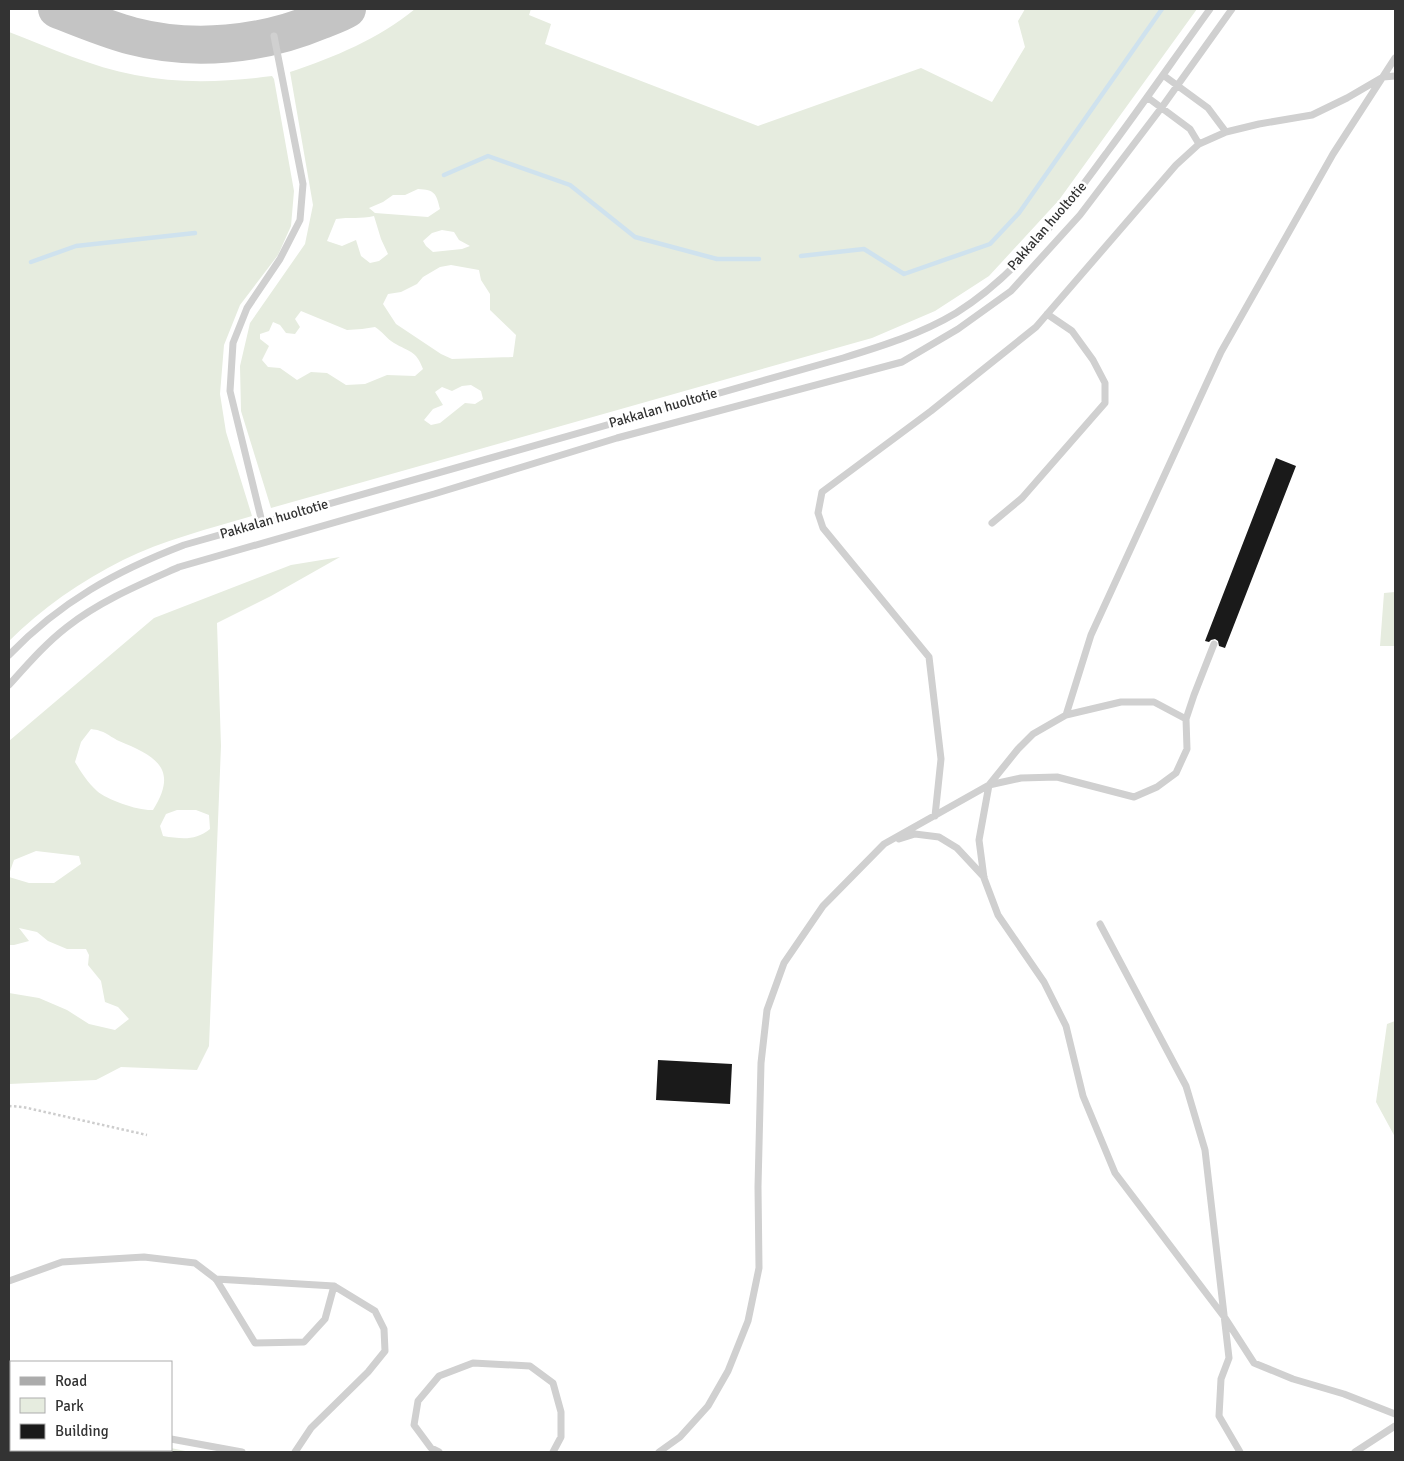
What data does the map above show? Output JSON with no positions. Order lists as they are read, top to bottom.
{
  "streets": {
    "lane": ["Pakkalan huoltotie"]
  },
  "legend": ["Road", "Park", "Building"]
}
